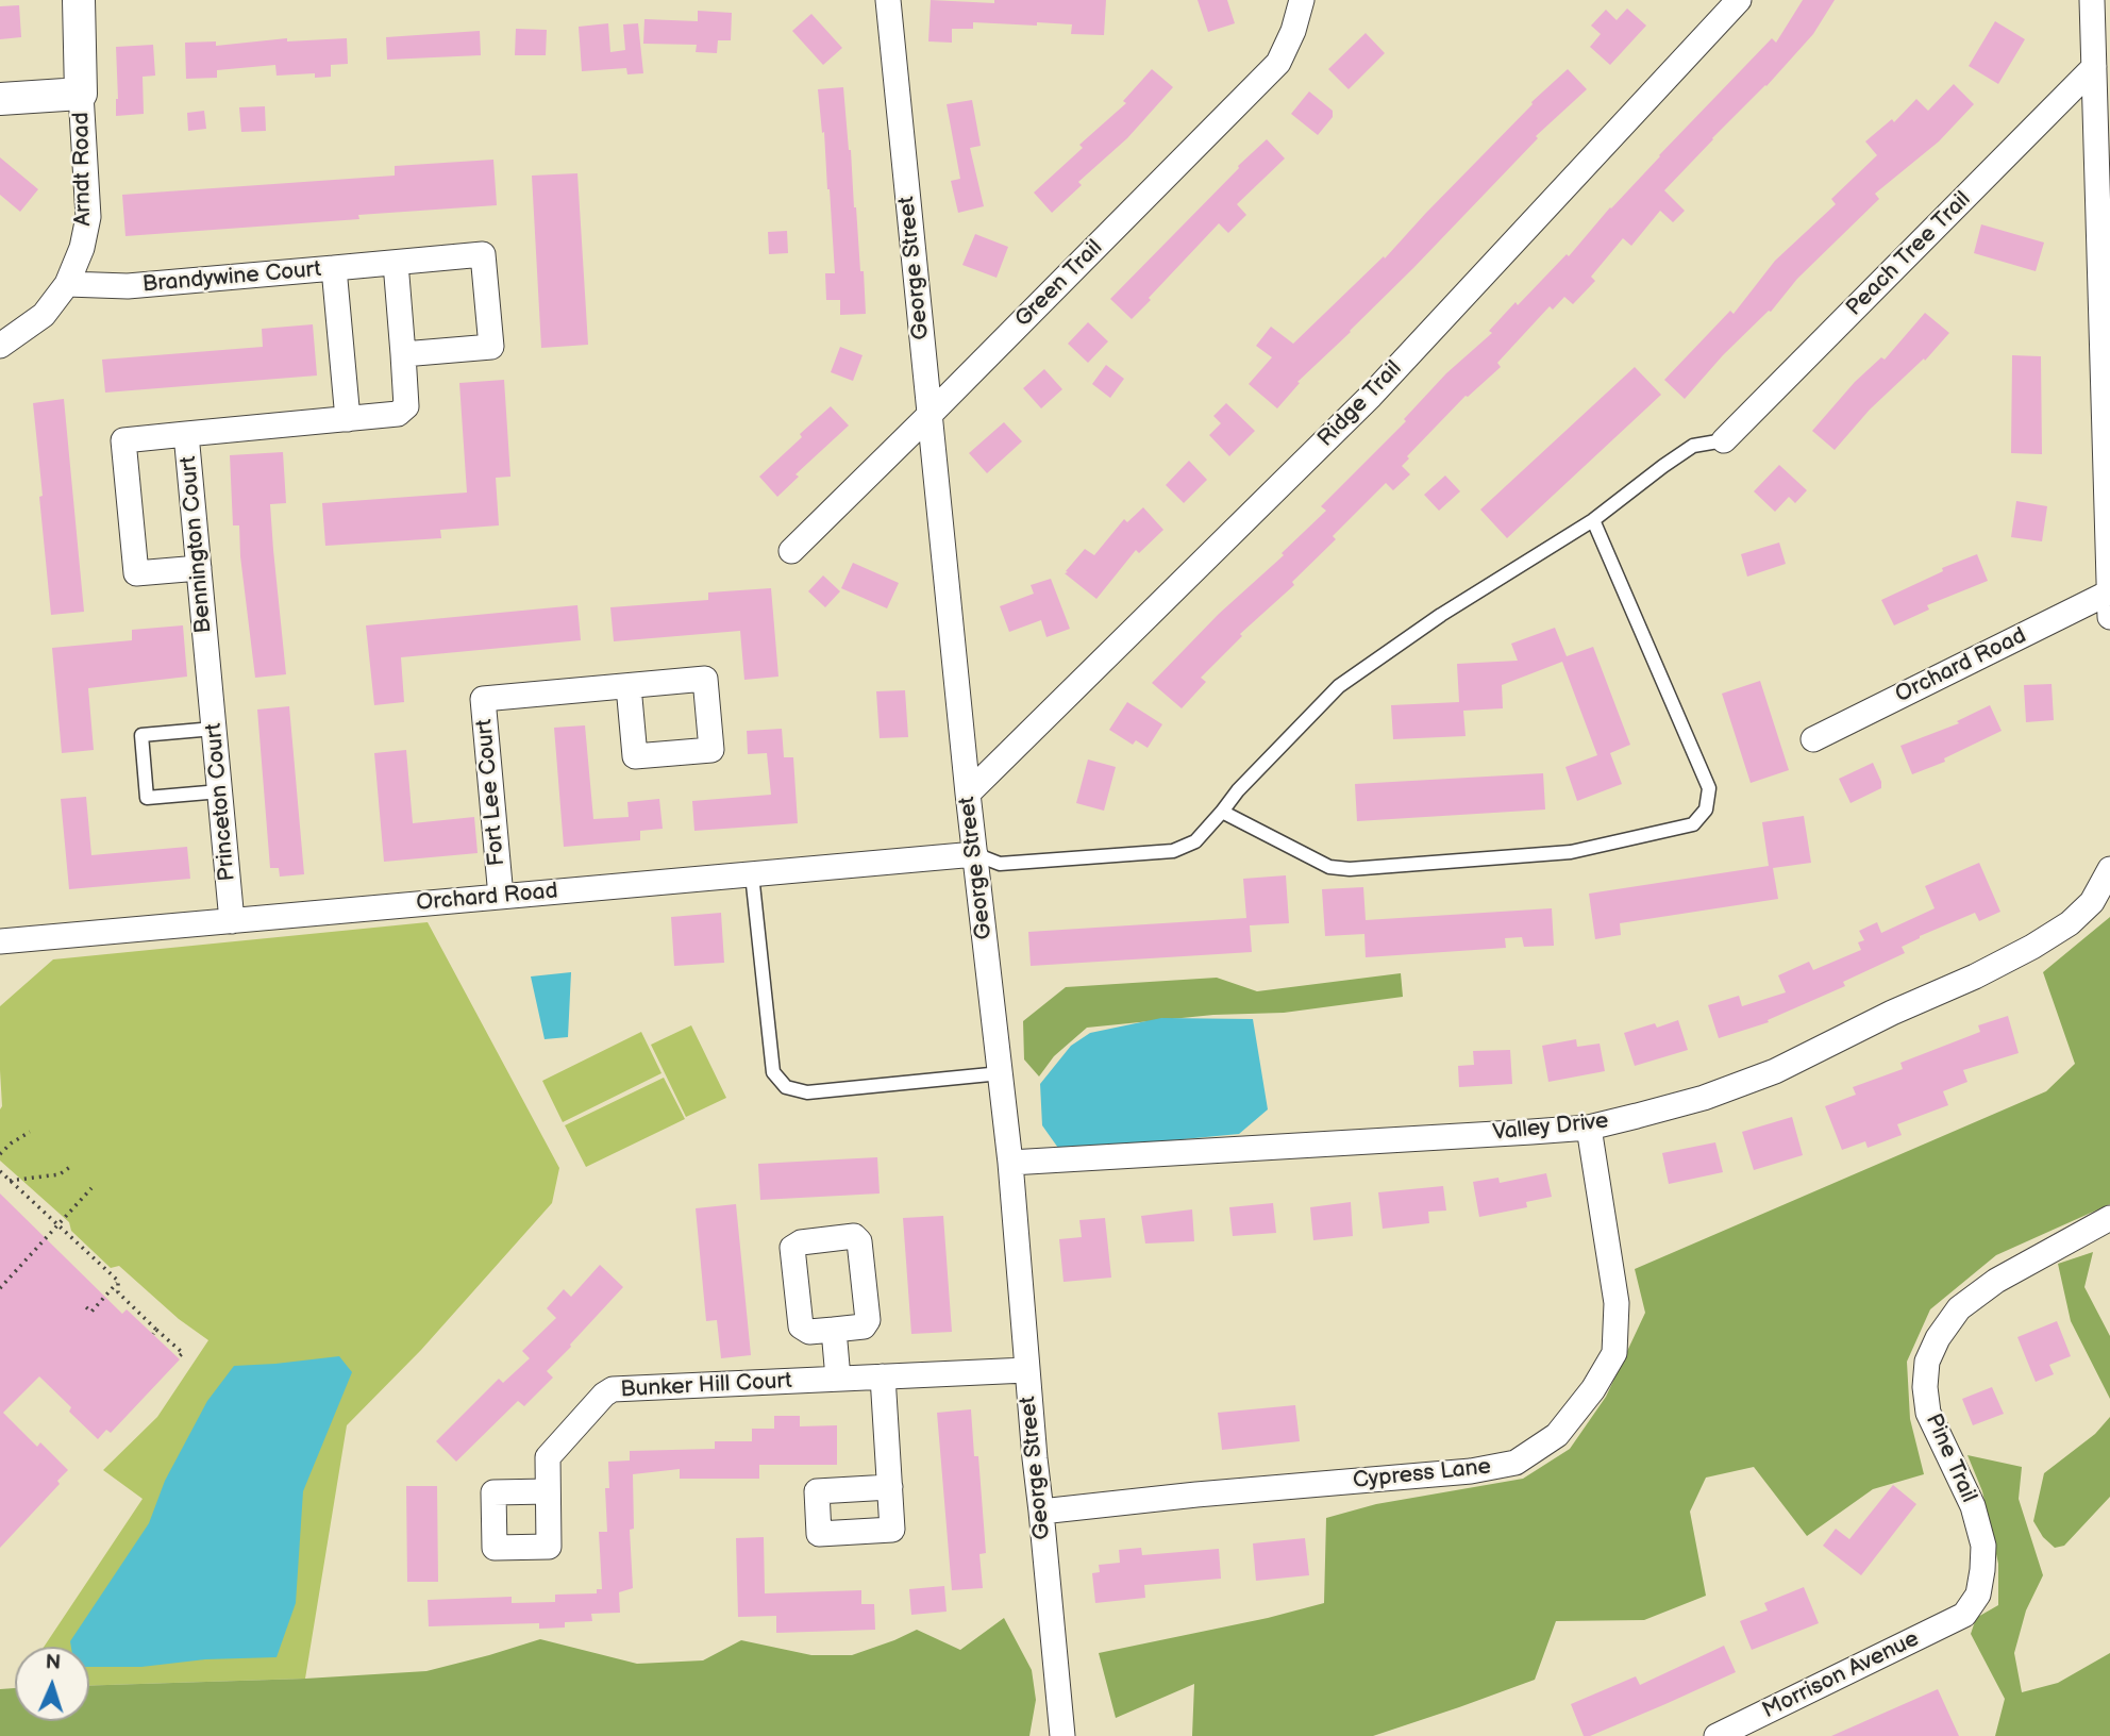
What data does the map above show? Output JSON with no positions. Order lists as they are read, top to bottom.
{
  "streets": {
    "street": [
      "Arndt Road",
      "Peach Tree Trail",
      "George Street",
      "Brandywine Court",
      "Green Trail",
      "Ridge Trail",
      "Bennington Court",
      "Orchard Road",
      "Fort Lee Court",
      "Princeton Court",
      "Valley Drive",
      "Bunker Hill Court",
      "Pine Trail",
      "Cypress Lane",
      "Morrison Avenue"
    ]
  },
  "crossings": [
    ["Arndt Road", "Brandywine Court"],
    ["George Street", "Green Trail"],
    ["George Street", "Ridge Trail"],
    ["George Street", "Orchard Road"],
    ["George Street", "Valley Drive"],
    ["George Street", "Bunker Hill Court"],
    ["George Street", "Cypress Lane"],
    ["Brandywine Court", "Bennington Court"],
    ["Bennington Court", "Princeton Court"],
    ["Orchard Road", "Fort Lee Court"],
    ["Orchard Road", "Princeton Court"],
    ["Valley Drive", "Cypress Lane"],
    ["Pine Trail", "Morrison Avenue"]
  ],
  "north": "top"
}
